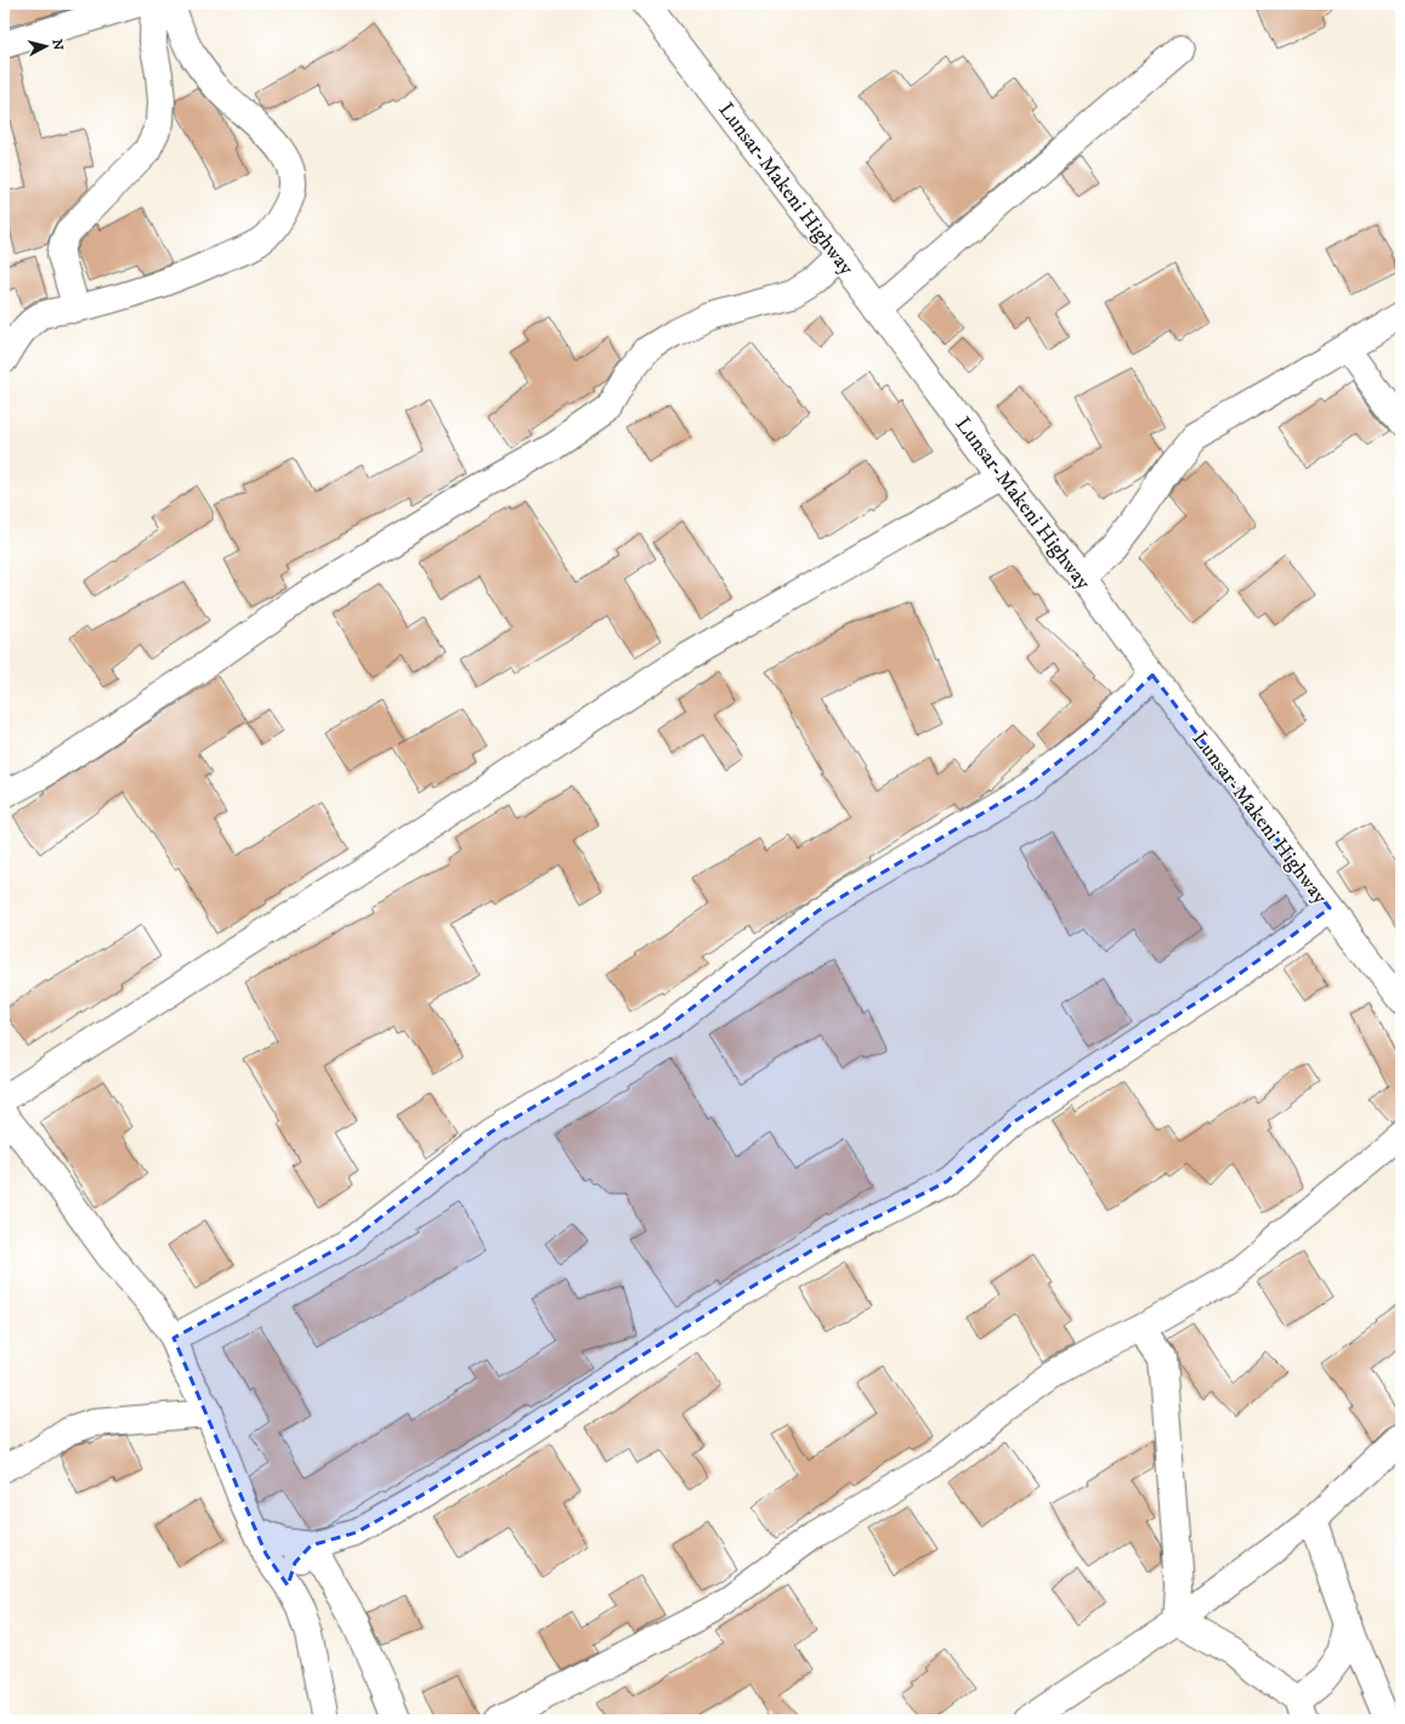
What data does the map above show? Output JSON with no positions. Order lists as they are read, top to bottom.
{
  "streets": {
    "street": ["Lunsar-Makeni Highway"]
  },
  "north": "right"
}
